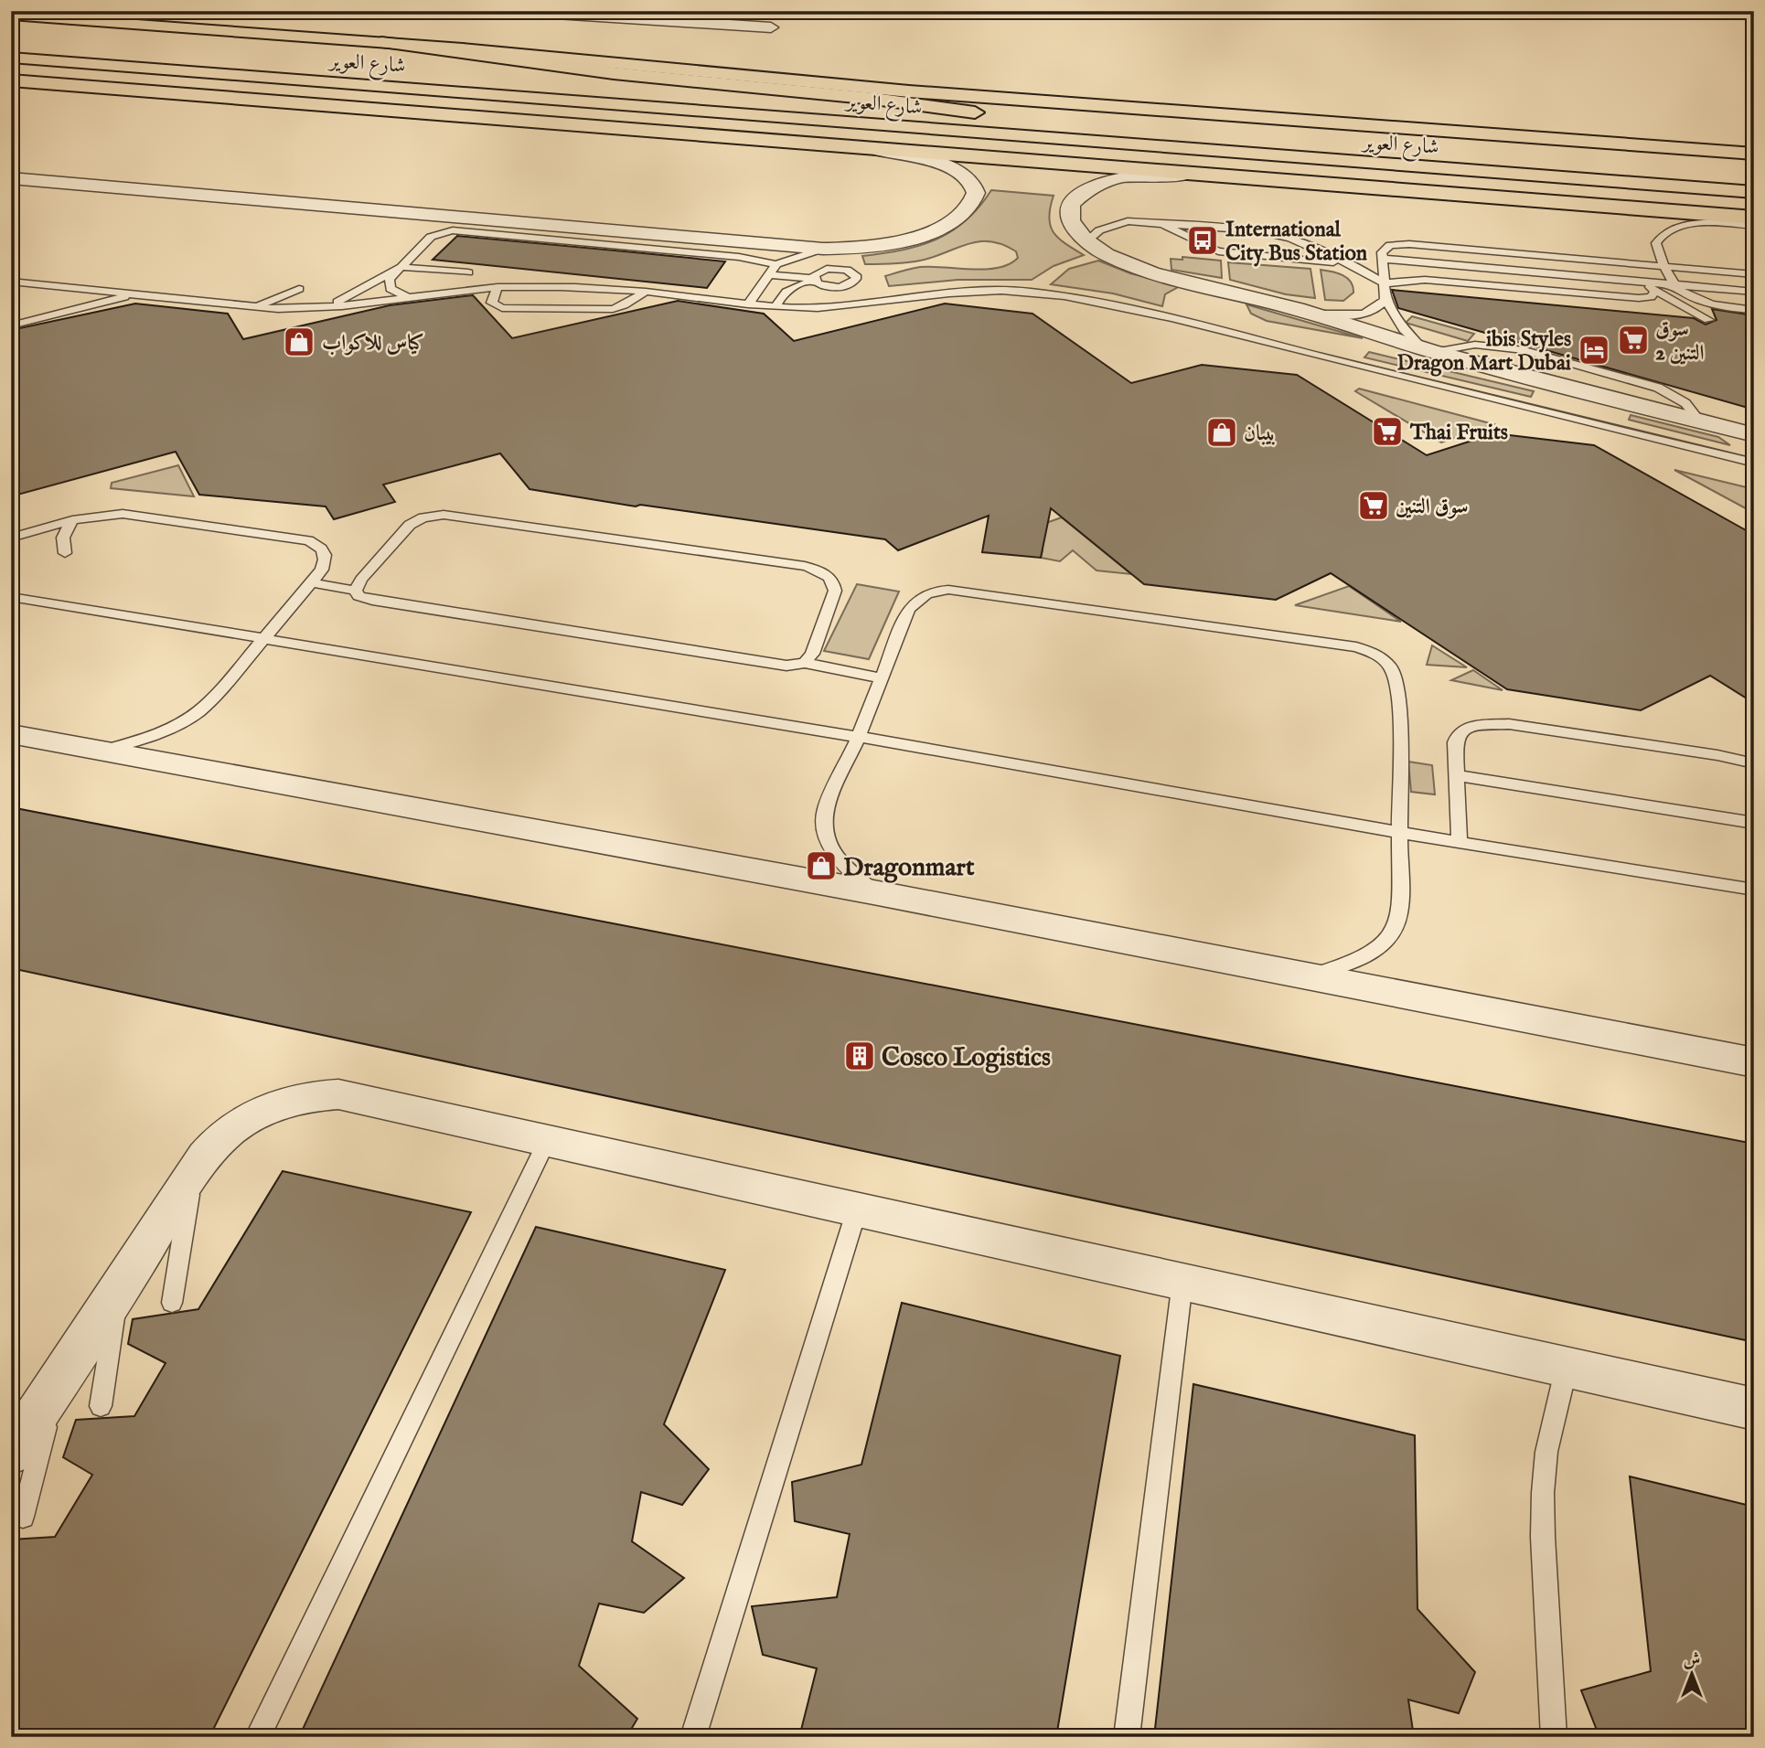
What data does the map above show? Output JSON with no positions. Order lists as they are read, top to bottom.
{
  "streets": {
    "main road": ["شارع العوير"]
  },
  "places": {
    "bus stop": ["International City Bus Station"],
    "supermarket": ["سوق التنين 2", "Thai Fruits", "سوق التنين"],
    "shop": ["كياس للاكواب", "بيبان", "Dragonmart"],
    "hotel": ["ibis Styles Dragon Mart Dubai"],
    "building": ["Cosco Logistics"]
  },
  "north": "top"
}
